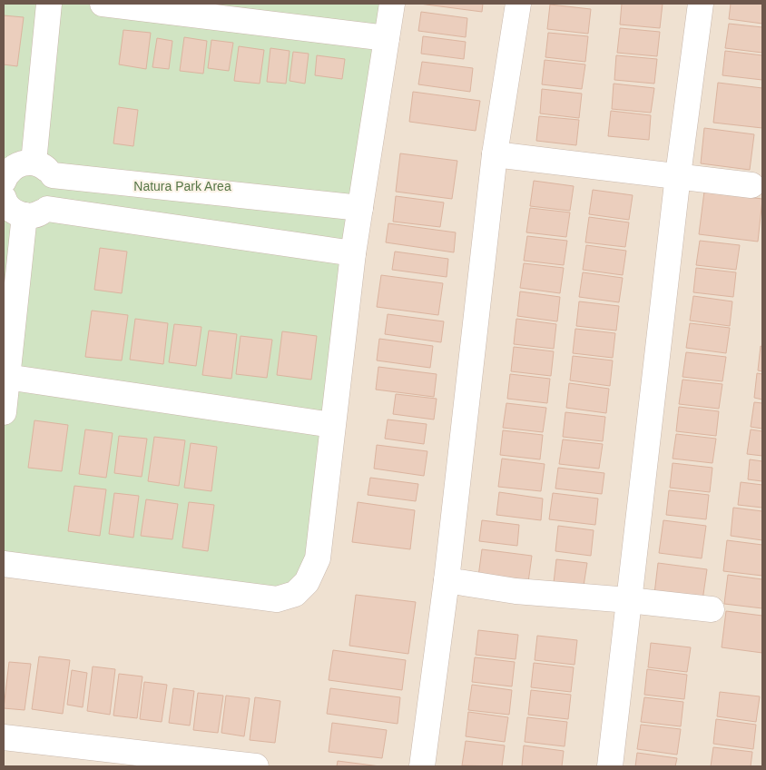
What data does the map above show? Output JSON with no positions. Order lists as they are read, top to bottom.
{
  "parks": ["Natura Park Area"]
}
